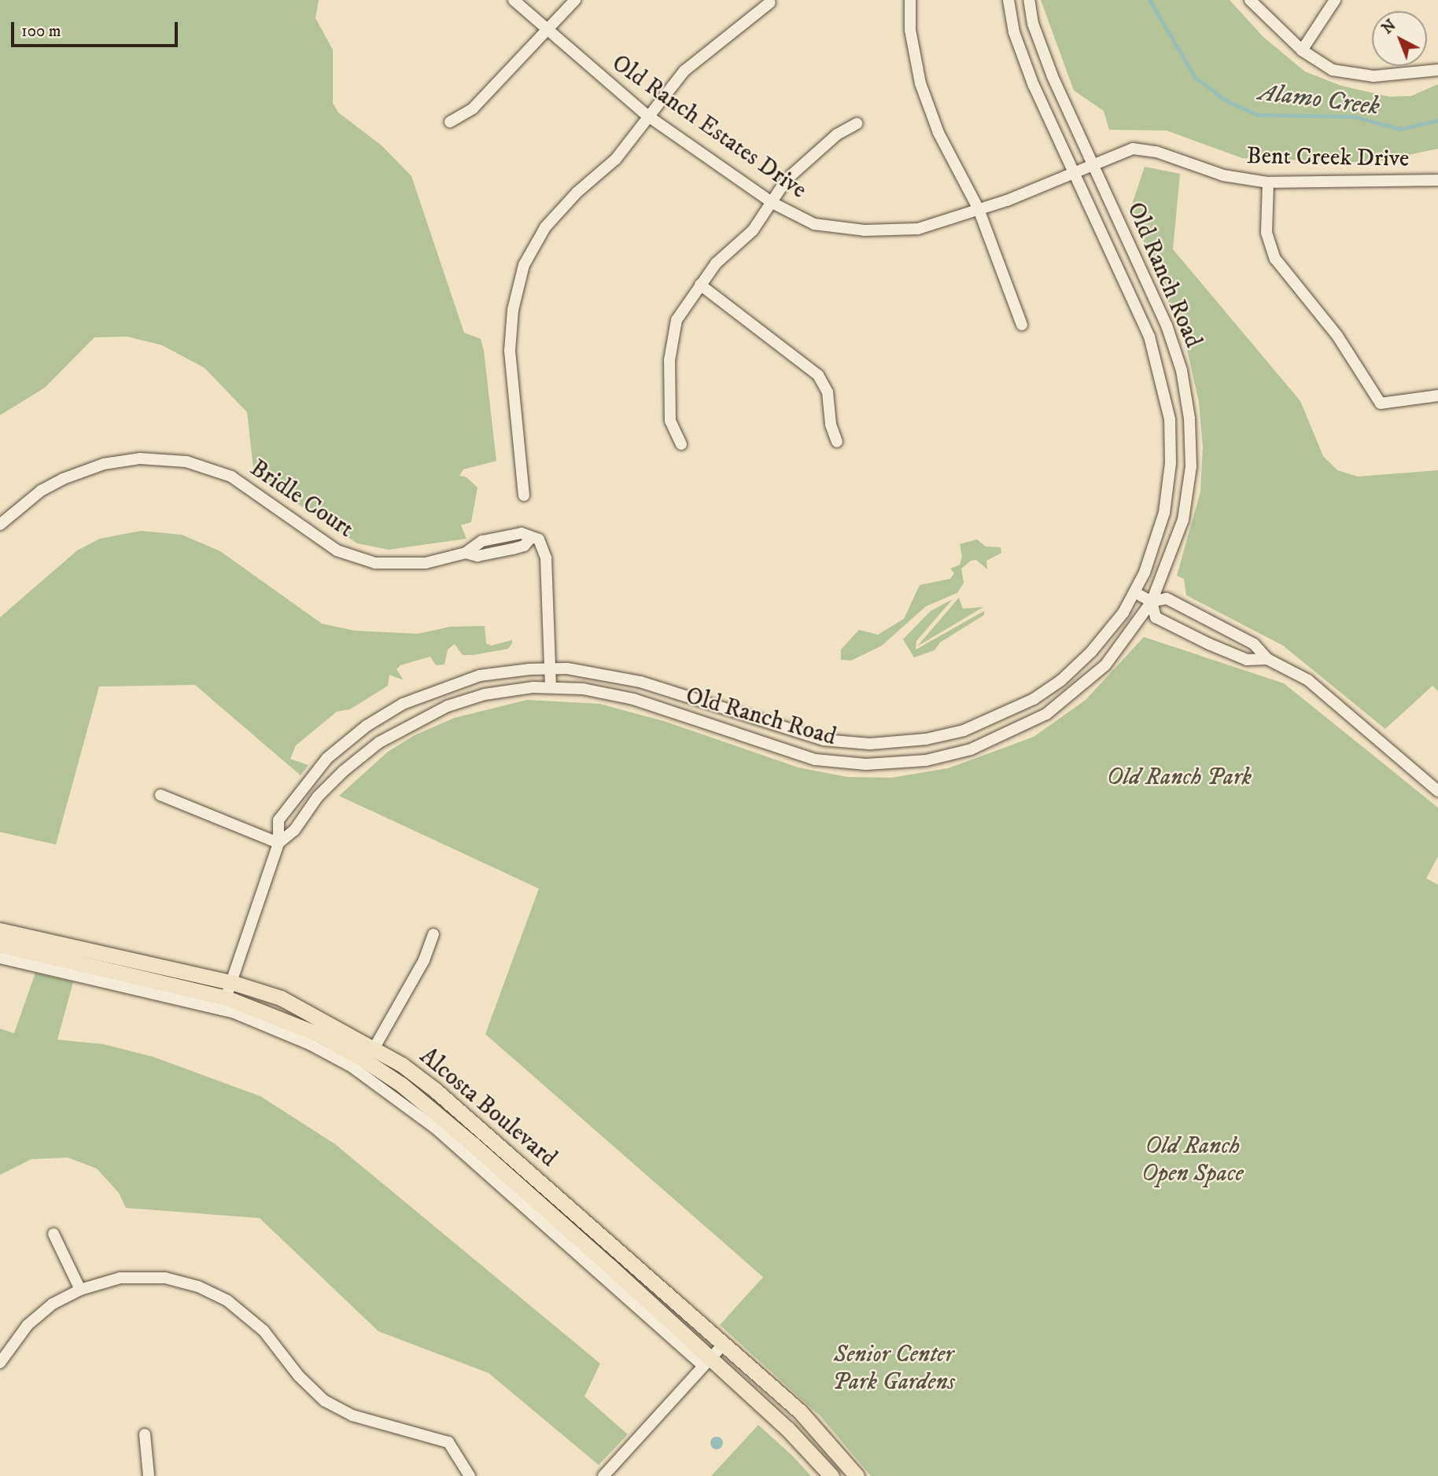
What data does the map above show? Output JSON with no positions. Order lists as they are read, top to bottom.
{
  "streets": {
    "main road": ["Alcosta Boulevard"],
    "street": [
      "Old Ranch Estates Drive",
      "Bent Creek Drive",
      "Old Ranch Road",
      "Bridle Court"
    ]
  },
  "crossings": [
    ["Old Ranch Estates Drive", "Bent Creek Drive"],
    ["Old Ranch Estates Drive", "Old Ranch Road"],
    ["Bent Creek Drive", "Old Ranch Road"],
    ["Old Ranch Road", "Bridle Court"],
    ["Old Ranch Road", "Alcosta Boulevard"]
  ],
  "water": ["Alamo Creek"],
  "parks": ["Old Ranch Park", "Old Ranch Open Space", "Senior Center Park Gardens"],
  "scale_bar": "100 m",
  "north": "top left"
}
